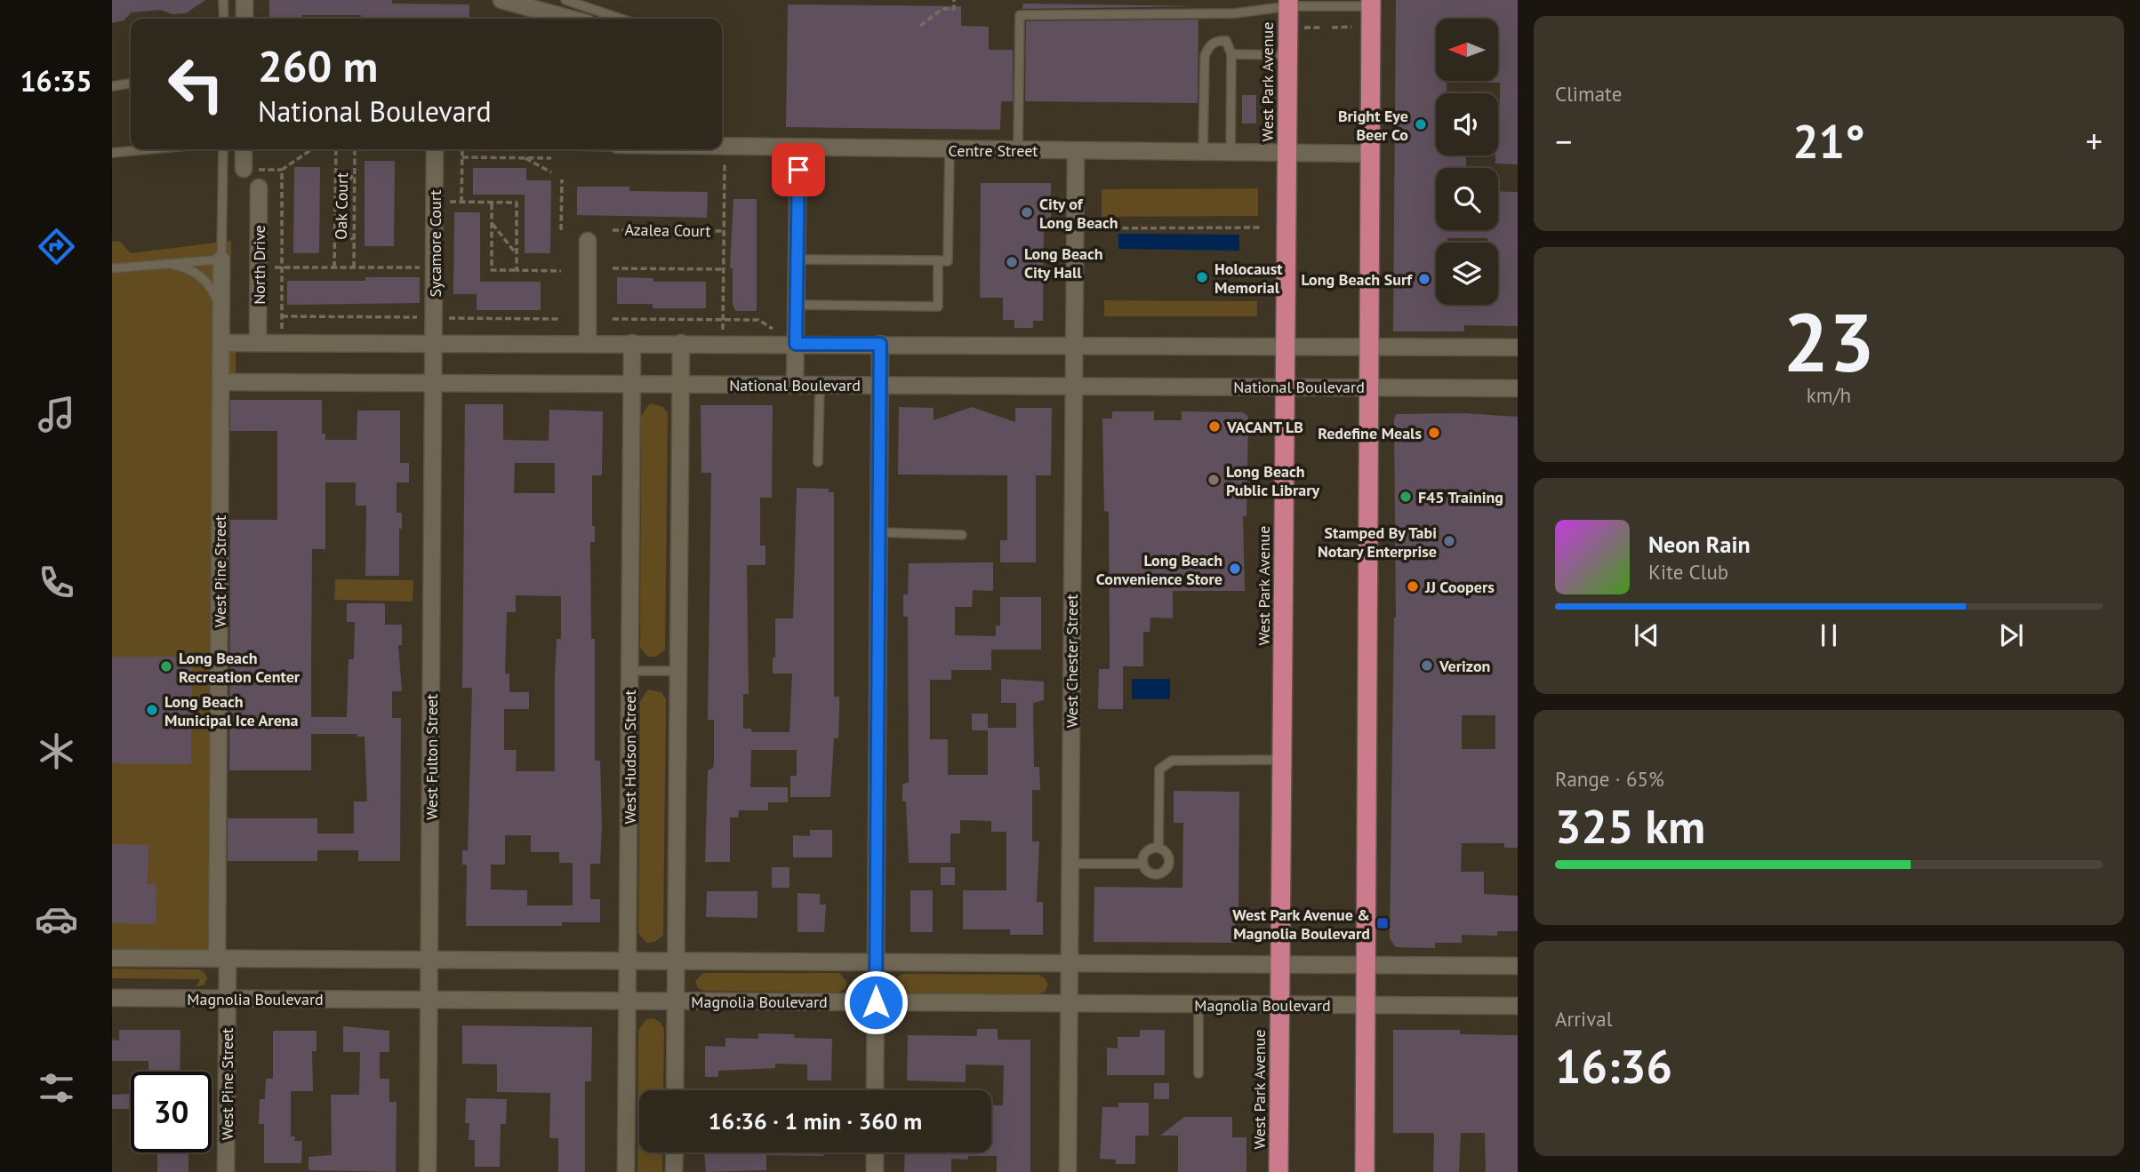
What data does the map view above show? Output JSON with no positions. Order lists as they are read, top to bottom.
{
  "streets": {
    "highway": ["West Park Avenue"],
    "street": [
      "Centre Street",
      "Sycamore Court",
      "North Drive",
      "National Boulevard",
      "West Pine Street",
      "West Chester Street",
      "West Fulton Street",
      "West Hudson Street",
      "Magnolia Boulevard"
    ],
    "path": ["Oak Court", "Azalea Court"]
  },
  "crossings": [
    ["West Park Avenue", "Centre Street"],
    ["West Park Avenue", "National Boulevard"],
    ["West Park Avenue", "Magnolia Boulevard"],
    ["Centre Street", "Azalea Court"],
    ["Centre Street", "West Chester Street"],
    ["Sycamore Court", "West Fulton Street"],
    ["National Boulevard", "West Pine Street"],
    ["National Boulevard", "West Chester Street"],
    ["National Boulevard", "West Fulton Street"],
    ["National Boulevard", "West Hudson Street"],
    ["West Pine Street", "Magnolia Boulevard"],
    ["West Chester Street", "Magnolia Boulevard"],
    ["West Fulton Street", "Magnolia Boulevard"],
    ["West Hudson Street", "Magnolia Boulevard"]
  ],
  "places": {
    "other": [
      "Bright Eye Beer Co",
      "City of Long Beach",
      "Long Beach City Hall",
      "Holocaust Memorial",
      "Long Beach Surf",
      "VACANT LB",
      "Redefine Meals",
      "Long Beach Public Library",
      "F45 Training",
      "Stamped By Tabi Notary Enterprise",
      "Long Beach Convenience Store",
      "JJ Coopers",
      "Verizon",
      "Long Beach Recreation Center",
      "Long Beach Municipal Ice Arena"
    ],
    "transit": ["West Park Avenue & Magnolia Boulevard"]
  },
  "north": "left",
  "page": {
    "tabs": "16:35",
    "tile": [
      "Climate",
      ["23", "km/h"],
      ["Range · 65%", "325 km"],
      ["Arrival", "16:36"]
    ],
    "turn": ["260 m", "National Boulevard"],
    "heat": ["−", "21°", "+"],
    "song": ["Neon Rain", "Kite Club"],
    "limit": "30",
    "trip": "16:36 · 1 min · 360 m"
  }
}
